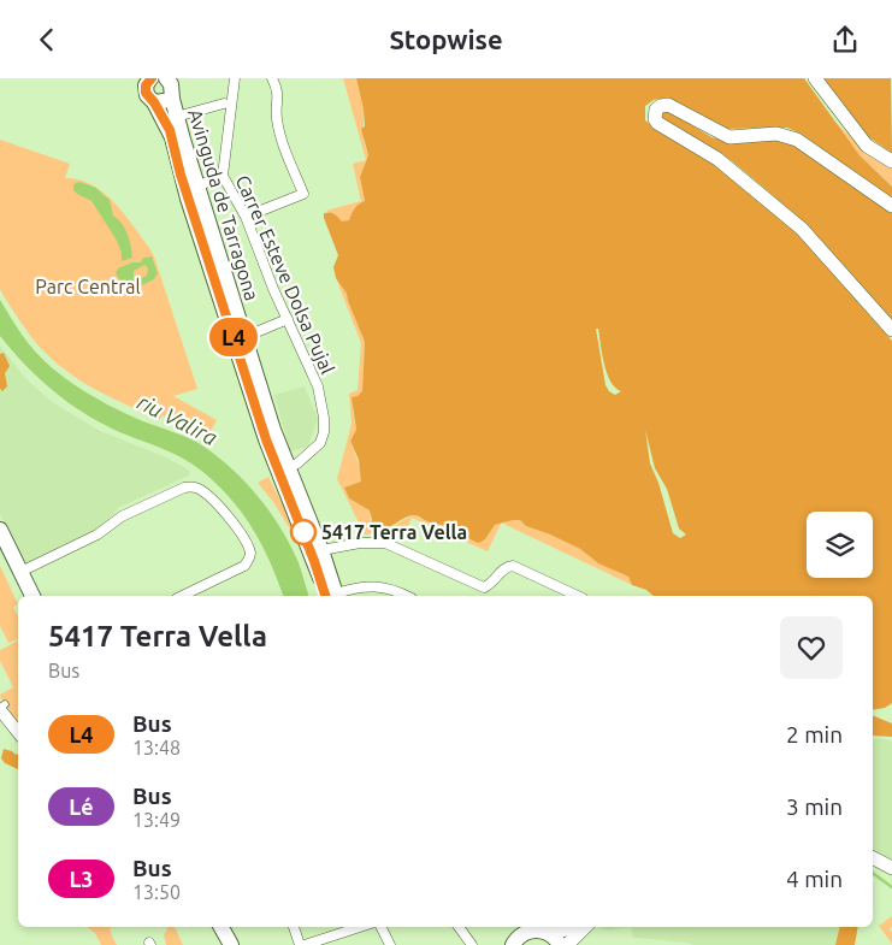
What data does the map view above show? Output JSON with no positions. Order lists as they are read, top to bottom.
{
  "streets": {
    "main road": ["Avinguda de Tarragona"],
    "street": ["Carrer Esteve Dolsa Pujal"]
  },
  "crossings": [
    ["Avinguda de Tarragona", "Carrer Esteve Dolsa Pujal"]
  ],
  "water": ["riu Valira"],
  "parks": ["Parc Central"],
  "places": ["5417 Terra Vella"],
  "lines": ["bus line L4"],
  "page": {
    "header": "Stopwise",
    "on_map": "L4",
    "heading": ["5417 Terra Vella", "Bus"],
    "list": [
      {
        "mark": "L4",
        "name": "Bus",
        "note": "13:48",
        "value": "2 min"
      },
      {
        "mark": "Lé",
        "name": "Bus",
        "note": "13:49",
        "value": "3 min"
      },
      {
        "mark": "L3",
        "name": "Bus",
        "note": "13:50",
        "value": "4 min"
      }
    ]
  }
}
